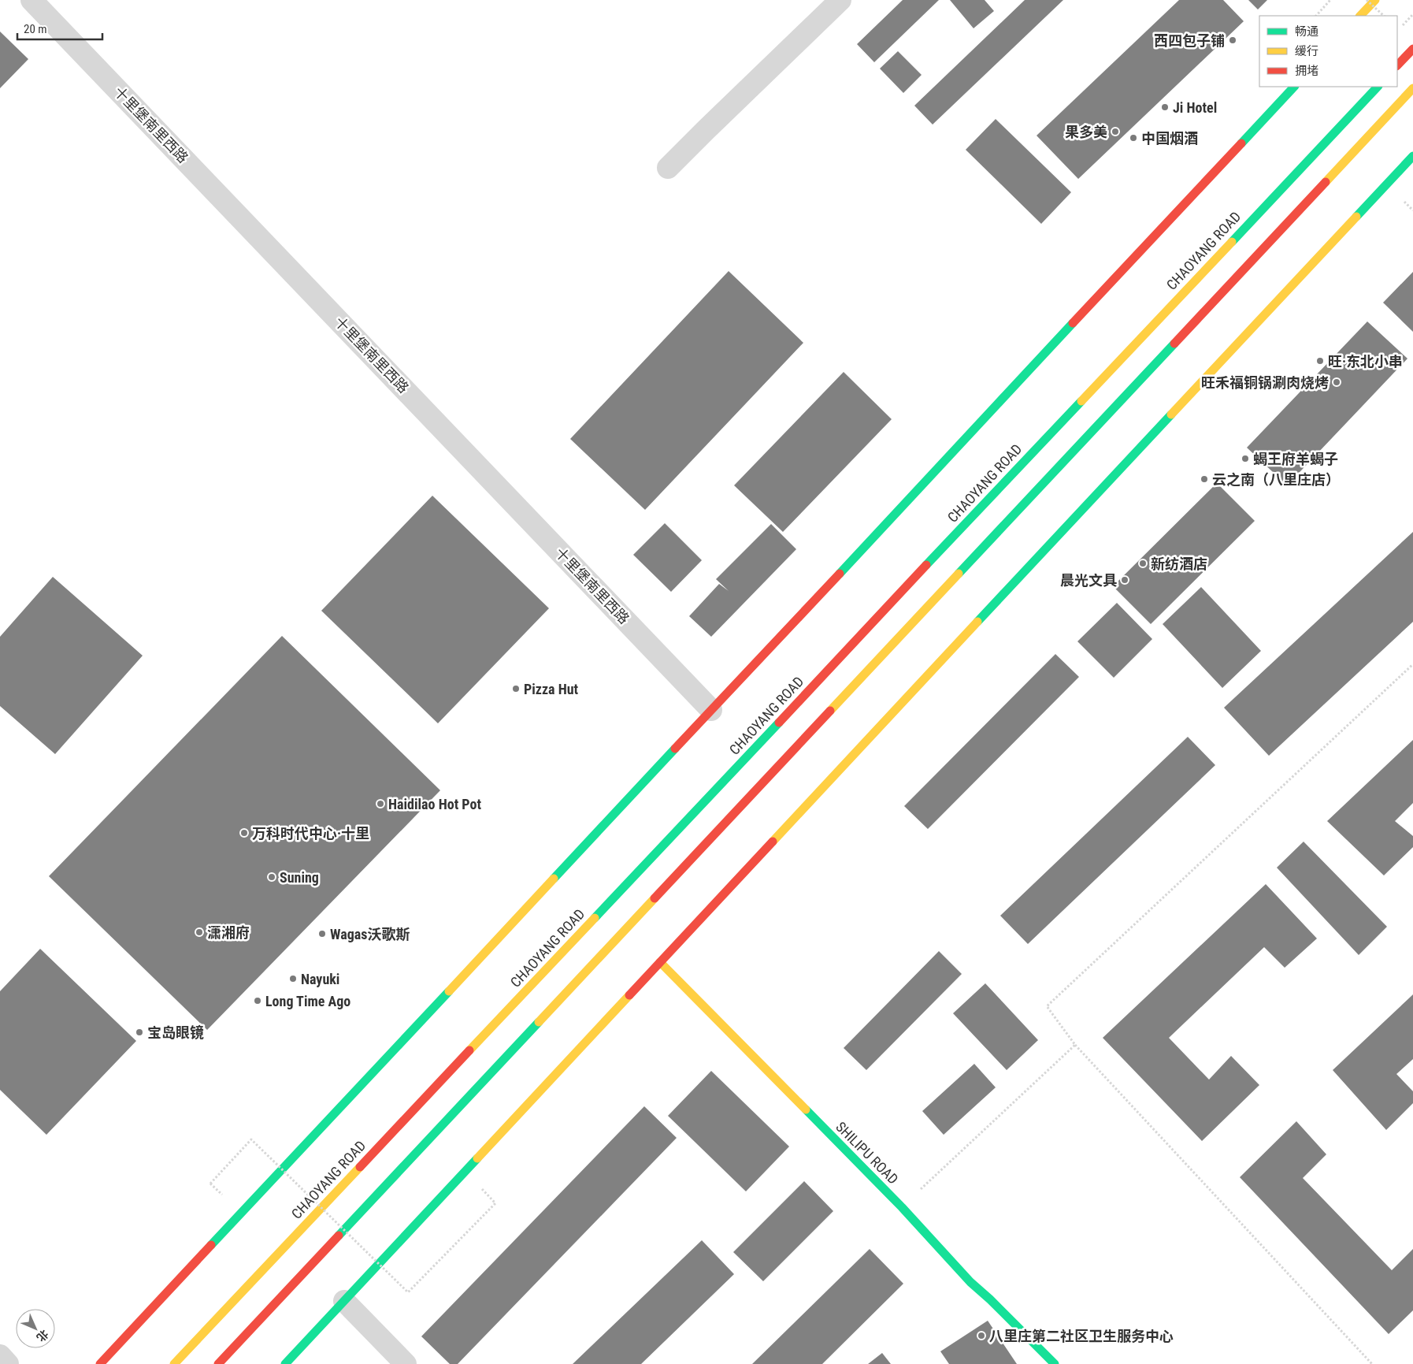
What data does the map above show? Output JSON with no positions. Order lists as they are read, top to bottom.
{
  "streets": {
    "main road": ["CHAOYANG ROAD", "SHILIPU ROAD"],
    "street": ["十里堡南里西路"]
  },
  "places": [
    "西四包子铺",
    "Ji Hotel",
    "果多美",
    "中国烟酒",
    "旺·东北小串",
    "旺禾福铜锅涮肉烧烤",
    "蝎王府羊蝎子",
    "云之南（八里庄店）",
    "新纺酒店",
    "晨光文具",
    "Pizza Hut",
    "Haidilao Hot Pot",
    "万科时代中心·十里",
    "Suning",
    "潇湘府",
    "Wagas沃歌斯",
    "Nayuki",
    "Long Time Ago",
    "宝岛眼镜",
    "八里庄第二社区卫生服务中心"
  ],
  "legend": ["畅通", "缓行", "拥堵"],
  "scale_bar": "20 m",
  "north": "bottom right"
}
